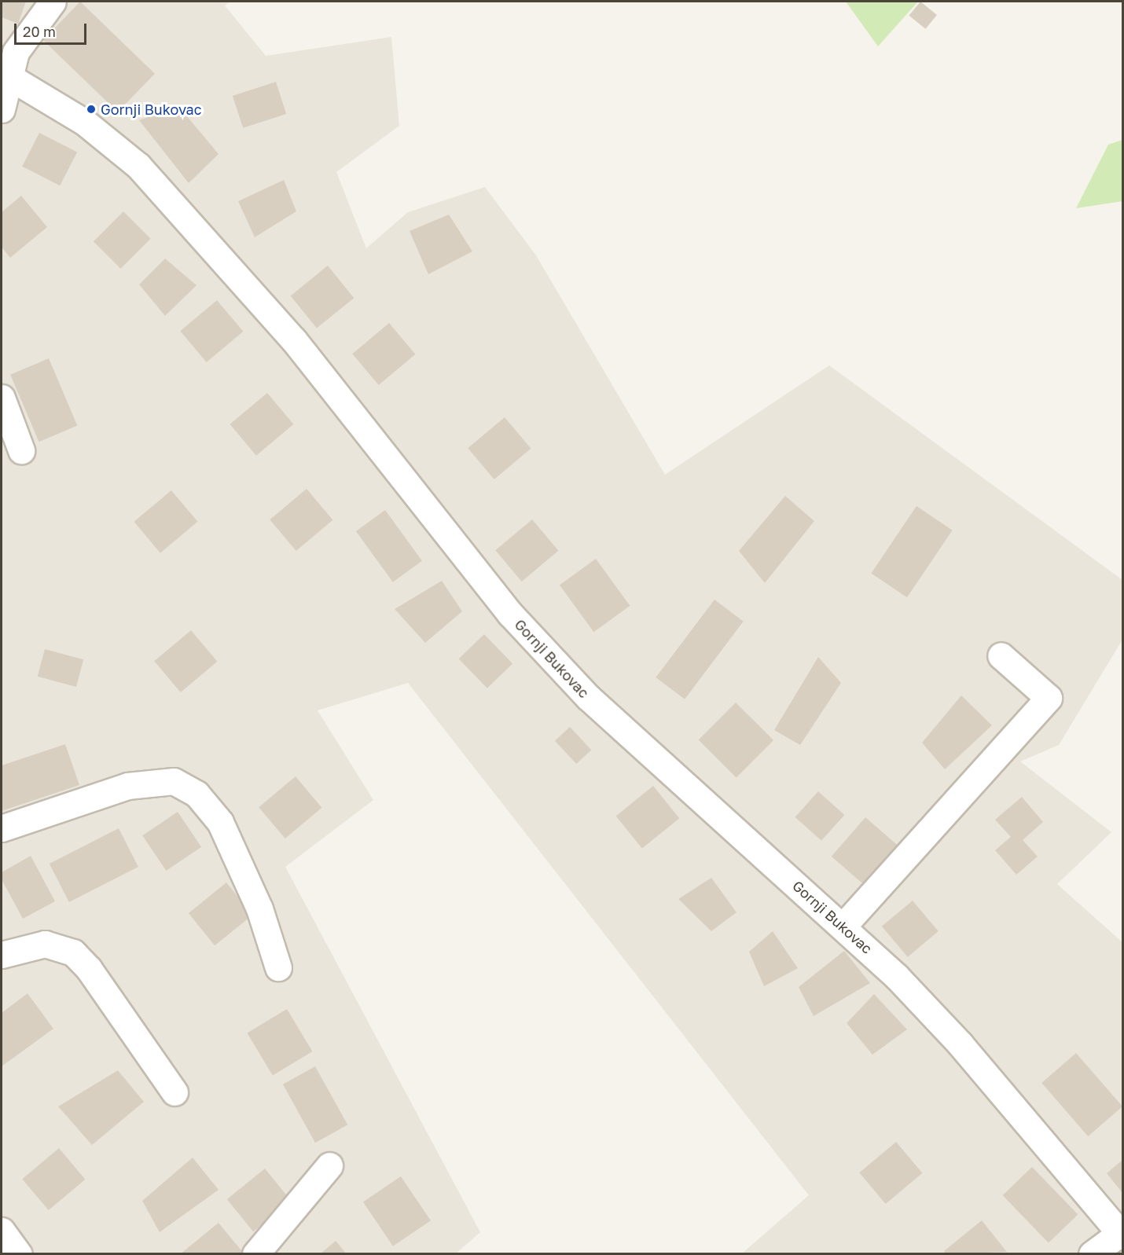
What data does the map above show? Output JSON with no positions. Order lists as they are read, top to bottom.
{
  "streets": {
    "street": ["Gornji Bukovac"]
  },
  "places": ["Gornji Bukovac"],
  "scale_bar": "20 m"
}
